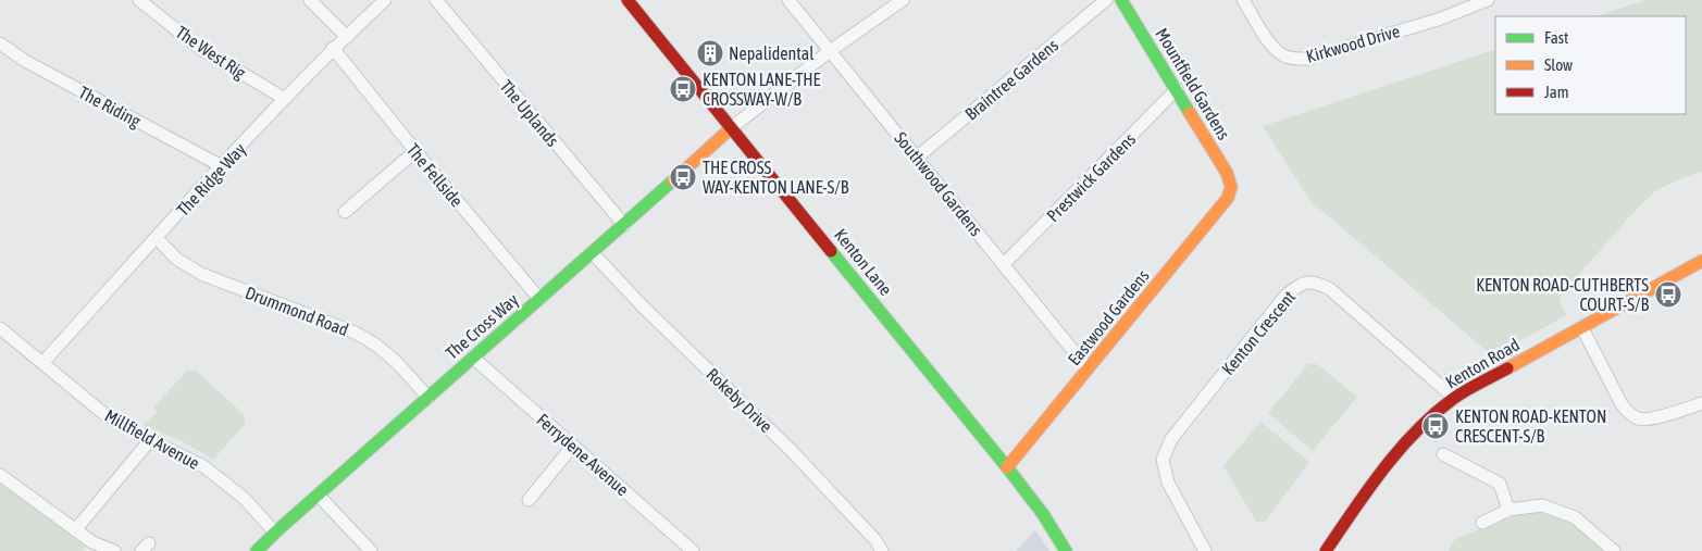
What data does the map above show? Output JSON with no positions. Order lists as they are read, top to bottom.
{
  "streets": {
    "street": [
      "Kirkwood Drive",
      "The West Rig",
      "Braintree Gardens",
      "Mountfield Gardens",
      "The Riding",
      "The Uplands",
      "The Fellside",
      "Prestwick Gardens",
      "The Ridge Way",
      "Southwood Gardens",
      "Kenton Lane",
      "Drummond Road",
      "Eastwood Gardens",
      "The Cross Way",
      "Kenton Crescent",
      "Kenton Road",
      "Rokeby Drive",
      "Millfield Avenue",
      "Ferrydene Avenue"
    ]
  },
  "crossings": [
    ["The West Rig", "The Ridge Way"],
    ["Braintree Gardens", "Southwood Gardens"],
    ["Mountfield Gardens", "Prestwick Gardens"],
    ["Mountfield Gardens", "Eastwood Gardens"],
    ["The Riding", "The Ridge Way"],
    ["The Uplands", "The Cross Way"],
    ["The Fellside", "The Ridge Way"],
    ["The Fellside", "The Cross Way"],
    ["Prestwick Gardens", "Southwood Gardens"],
    ["The Ridge Way", "Drummond Road"],
    ["The Ridge Way", "Millfield Avenue"],
    ["Southwood Gardens", "Eastwood Gardens"],
    ["Kenton Lane", "Eastwood Gardens"],
    ["Kenton Lane", "The Cross Way"],
    ["Drummond Road", "The Cross Way"],
    ["The Cross Way", "Rokeby Drive"],
    ["The Cross Way", "Millfield Avenue"],
    ["The Cross Way", "Ferrydene Avenue"],
    ["Kenton Crescent", "Kenton Road"]
  ],
  "places": {
    "building": ["Nepalidental"],
    "bus stop": [
      "KENTON LANE-THE CROSSWAY-W/B",
      "THE CROSS WAY-KENTON LANE-S/B",
      "KENTON ROAD-CUTHBERTS COURT-S/B",
      "KENTON ROAD-KENTON CRESCENT-S/B"
    ]
  },
  "legend": ["Fast", "Slow", "Jam"]
}
